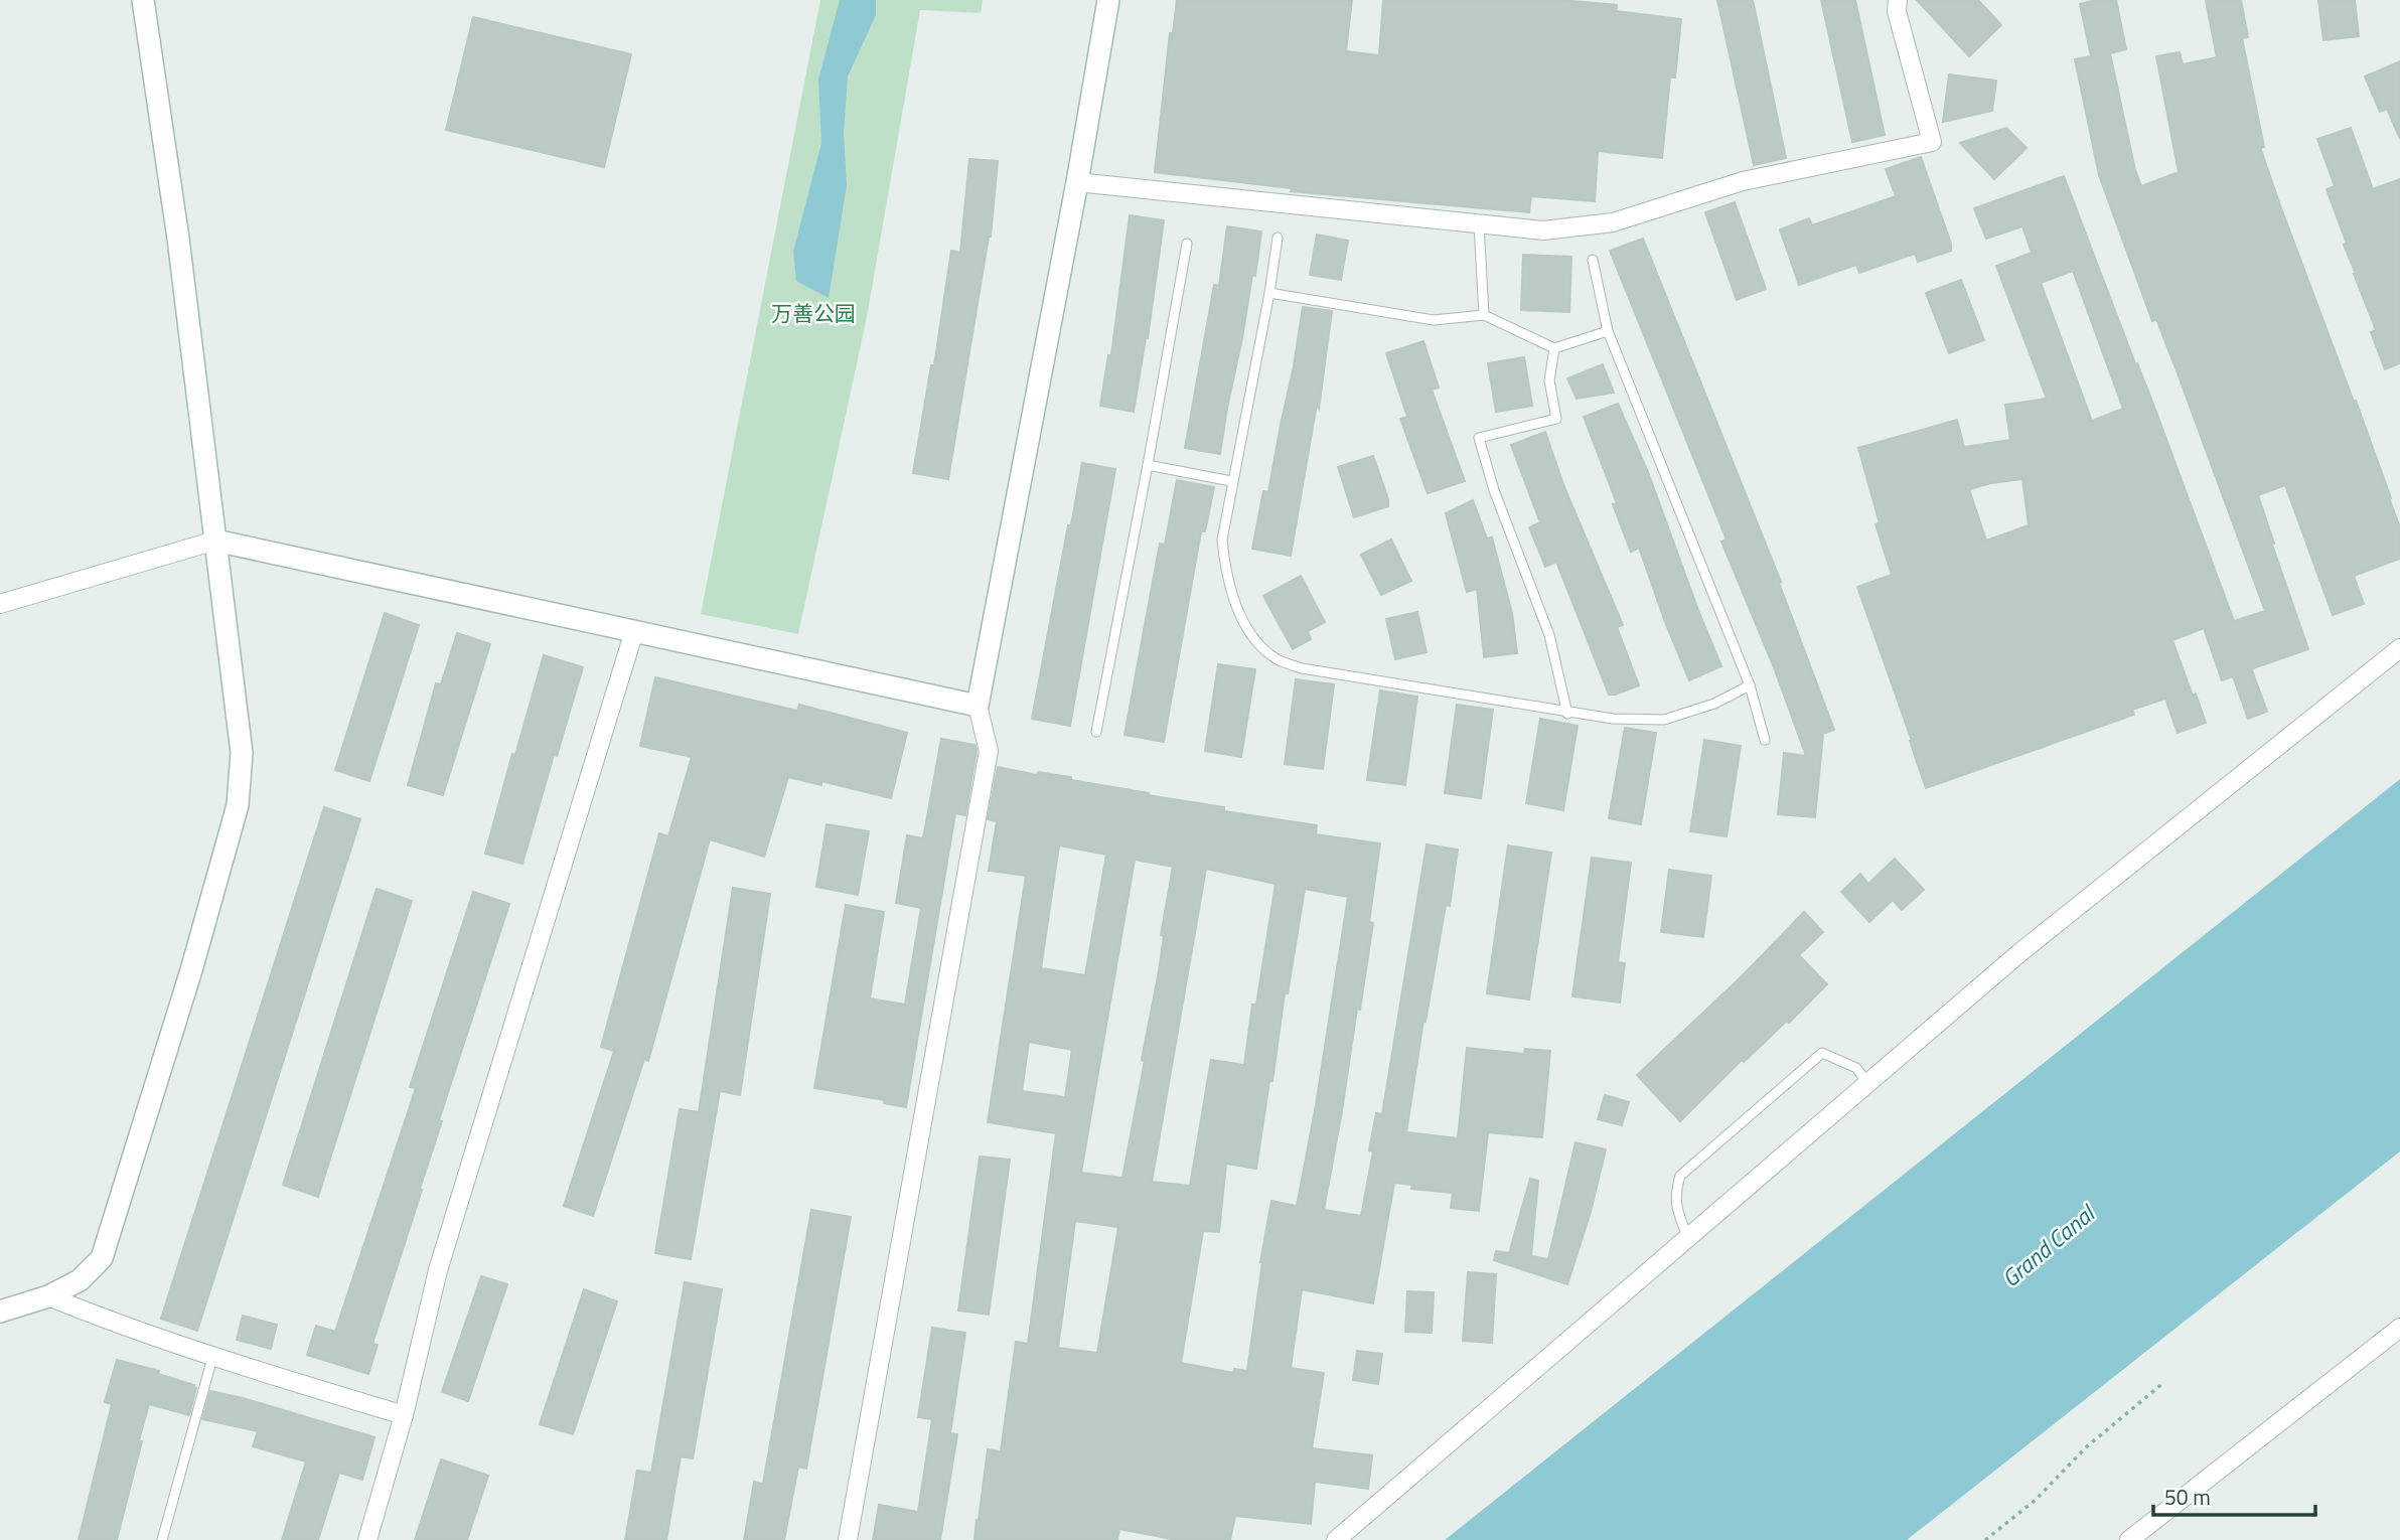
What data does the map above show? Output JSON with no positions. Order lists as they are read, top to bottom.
{
  "water": ["Grand Canal"],
  "parks": ["万善公园"],
  "scale_bar": "50 m"
}
